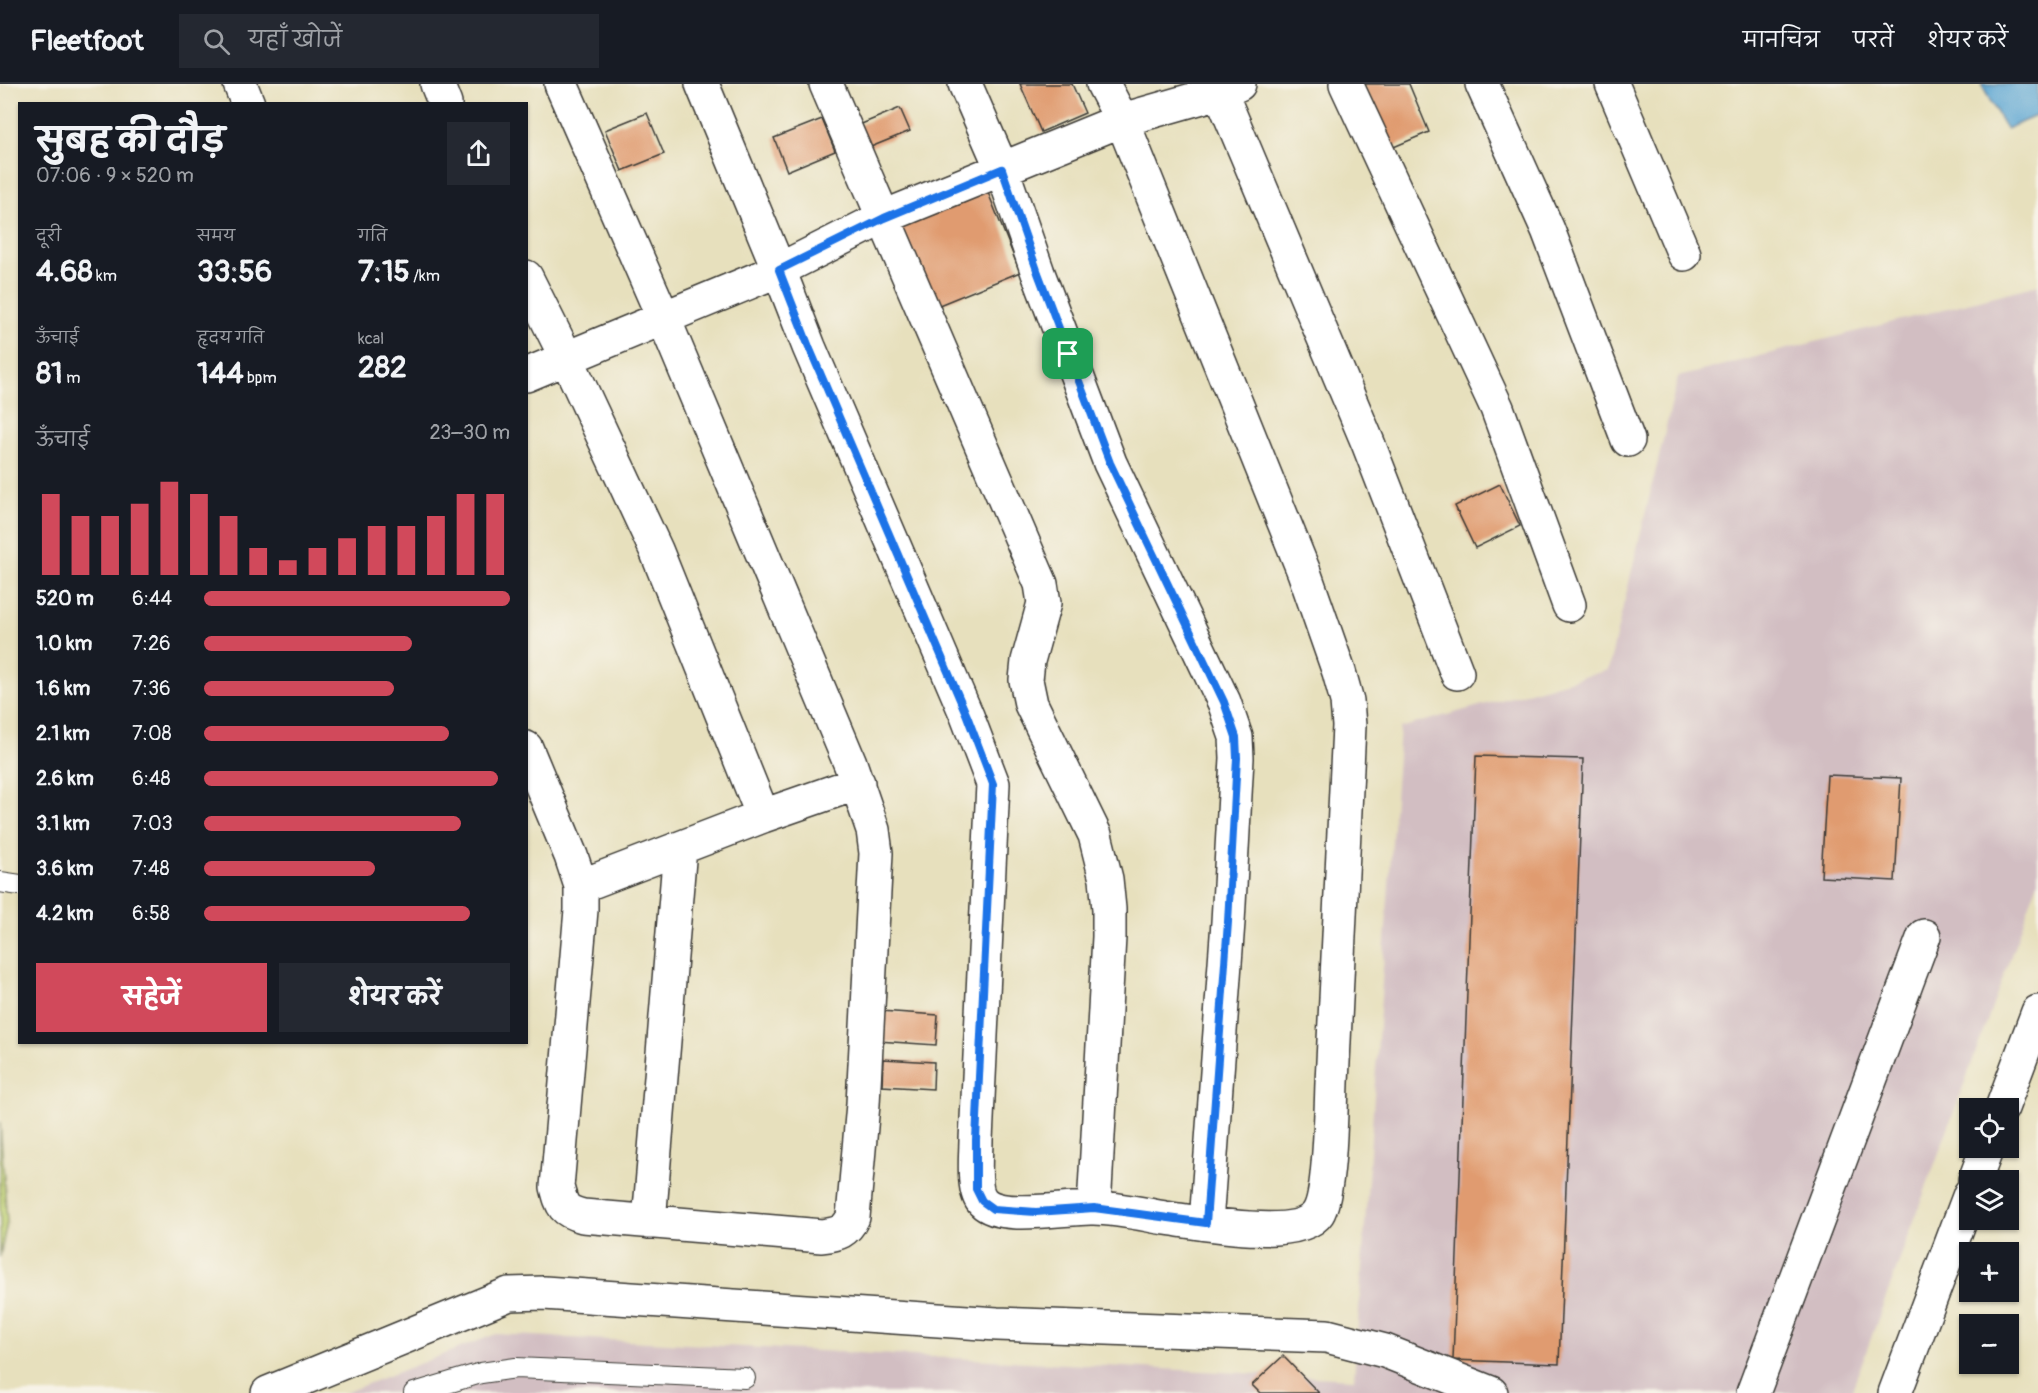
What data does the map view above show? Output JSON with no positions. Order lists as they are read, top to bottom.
{
  "page": {
    "header": "Fleetfoot",
    "search": "यहाँ खोजें",
    "nav": ["मानचित्र", "परतें", "शेयर करें"],
    "heading": ["सुबह की दौड़", "07:06 · 9 × 520 m"],
    "stats": [
      ["दूरी", "4.68 km"],
      ["समय", "33:56"],
      ["गति", "7:15 /km"],
      ["ऊँचाई", "81 m"],
      ["हृदय गति", "144 bpm"],
      ["kcal", "282"]
    ],
    "chart": ["ऊँचाई", "23–30 m"],
    "list": [
      {
        "name": "520 m",
        "note": "6:44"
      },
      {
        "name": "1.0 km",
        "note": "7:26"
      },
      {
        "name": "1.6 km",
        "note": "7:36"
      },
      {
        "name": "2.1 km",
        "note": "7:08"
      },
      {
        "name": "2.6 km",
        "note": "6:48"
      },
      {
        "name": "3.1 km",
        "note": "7:03"
      },
      {
        "name": "3.6 km",
        "note": "7:48"
      },
      {
        "name": "4.2 km",
        "note": "6:58"
      }
    ],
    "buttons": ["सहेजें", "शेयर करें"],
    "map_buttons": ["+", "−"]
  }
}
